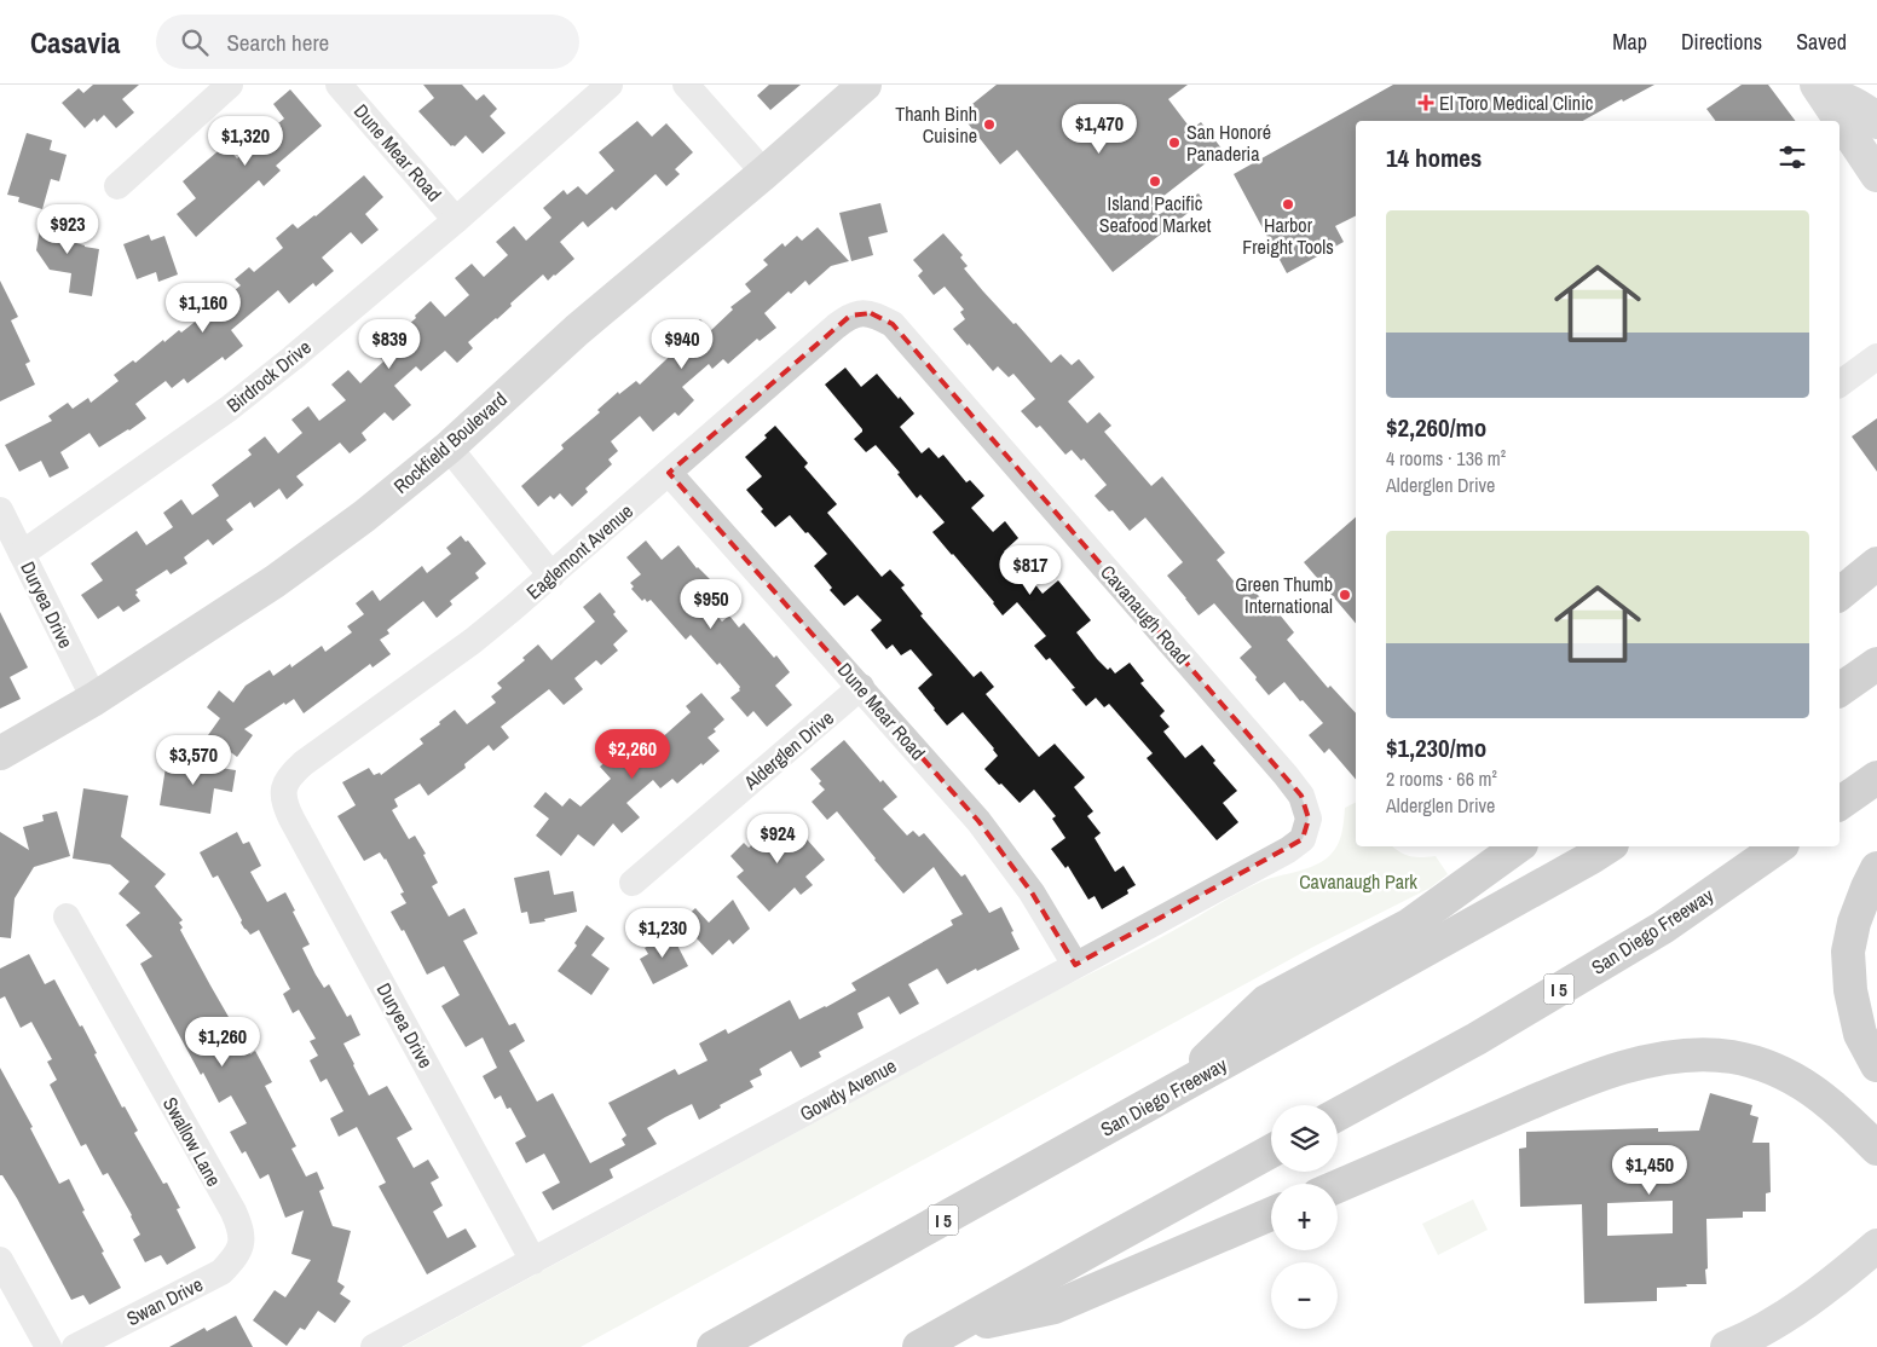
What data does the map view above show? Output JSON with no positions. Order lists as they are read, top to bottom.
{
  "streets": {
    "highway": ["San Diego Freeway", "I 5"],
    "main road": ["Rockfield Boulevard"],
    "street": [
      "Dune Mear Road",
      "Birdrock Drive",
      "Eaglemont Avenue",
      "Duryea Drive",
      "Cavanaugh Road",
      "Alderglen Drive",
      "Gowdy Avenue",
      "Swallow Lane",
      "Swan Drive"
    ]
  },
  "crossings": [
    ["Dune Mear Road", "Birdrock Drive"],
    ["Dune Mear Road", "Eaglemont Avenue"],
    ["Dune Mear Road", "Alderglen Drive"],
    ["Dune Mear Road", "Gowdy Avenue"],
    ["Birdrock Drive", "Duryea Drive"],
    ["Rockfield Boulevard", "Duryea Drive"],
    ["Eaglemont Avenue", "Duryea Drive"],
    ["Eaglemont Avenue", "Cavanaugh Road"],
    ["Duryea Drive", "Gowdy Avenue"],
    ["Cavanaugh Road", "Gowdy Avenue"],
    ["Swallow Lane", "Swan Drive"]
  ],
  "parks": ["Cavanaugh Park"],
  "places": {
    "health": ["El Toro Medical Clinic"],
    "other": [
      "Thanh Binh Cuisine",
      "San Honoré Panaderia",
      "Island Pacific Seafood Market",
      "Harbor Freight Tools",
      "Green Thumb International"
    ]
  },
  "page": {
    "header": "Casavia",
    "search": "Search here",
    "nav": ["Map", "Directions", "Saved"],
    "price": [
      "$1,470",
      "$1,320",
      "$923",
      "$1,160",
      "$839",
      "$940",
      "$817",
      "$950",
      "$2,260",
      "$3,570",
      "$924",
      "$1,230",
      "$1,260",
      "$1,450"
    ],
    "heading": "14 homes",
    "list": [
      {
        "name": "$2,260/mo",
        "note": "4 rooms · 136 m² · Alderglen Drive"
      },
      {
        "name": "$1,230/mo",
        "note": "2 rooms · 66 m² · Alderglen Drive"
      }
    ],
    "map_buttons": ["+", "−"]
  }
}
